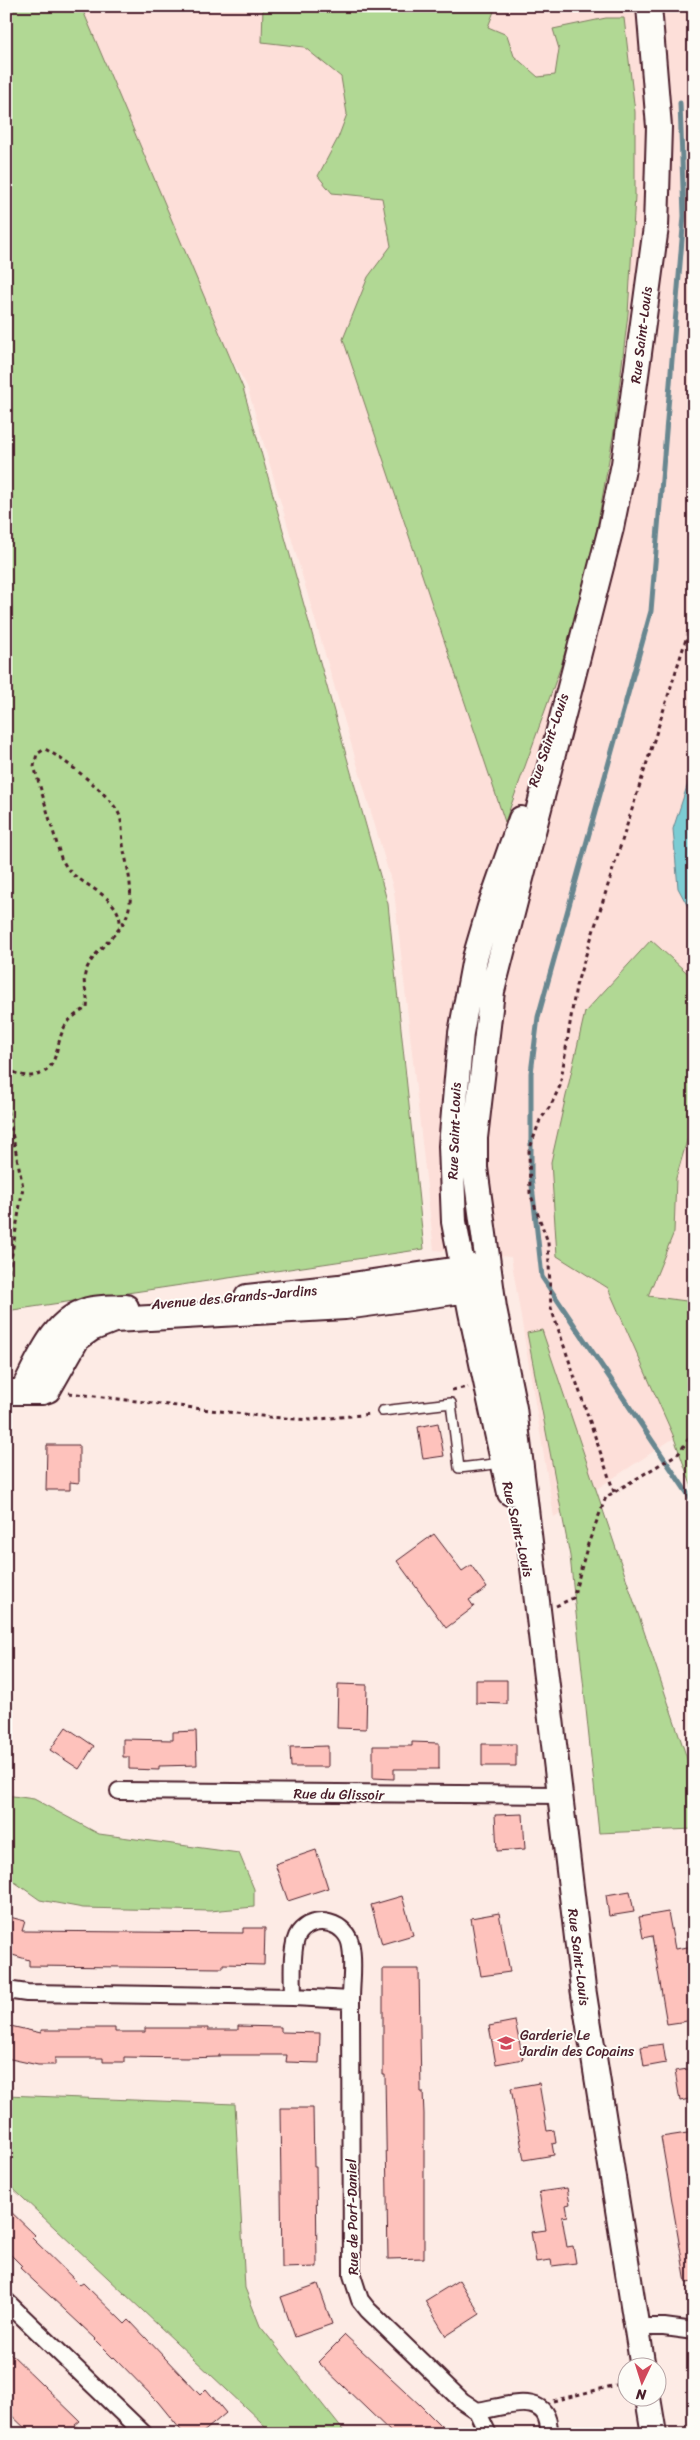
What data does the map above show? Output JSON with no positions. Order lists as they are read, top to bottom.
{
  "streets": {
    "main road": ["Rue Saint-Louis", "Avenue des Grands-Jardins"],
    "street": ["Rue du Glissoir", "Rue de Port-Daniel"]
  },
  "crossings": [
    ["Rue Saint-Louis", "Avenue des Grands-Jardins"],
    ["Rue Saint-Louis", "Rue du Glissoir"]
  ],
  "places": {
    "school or university": ["Garderie Le Jardin des Copains"]
  },
  "north": "bottom"
}
